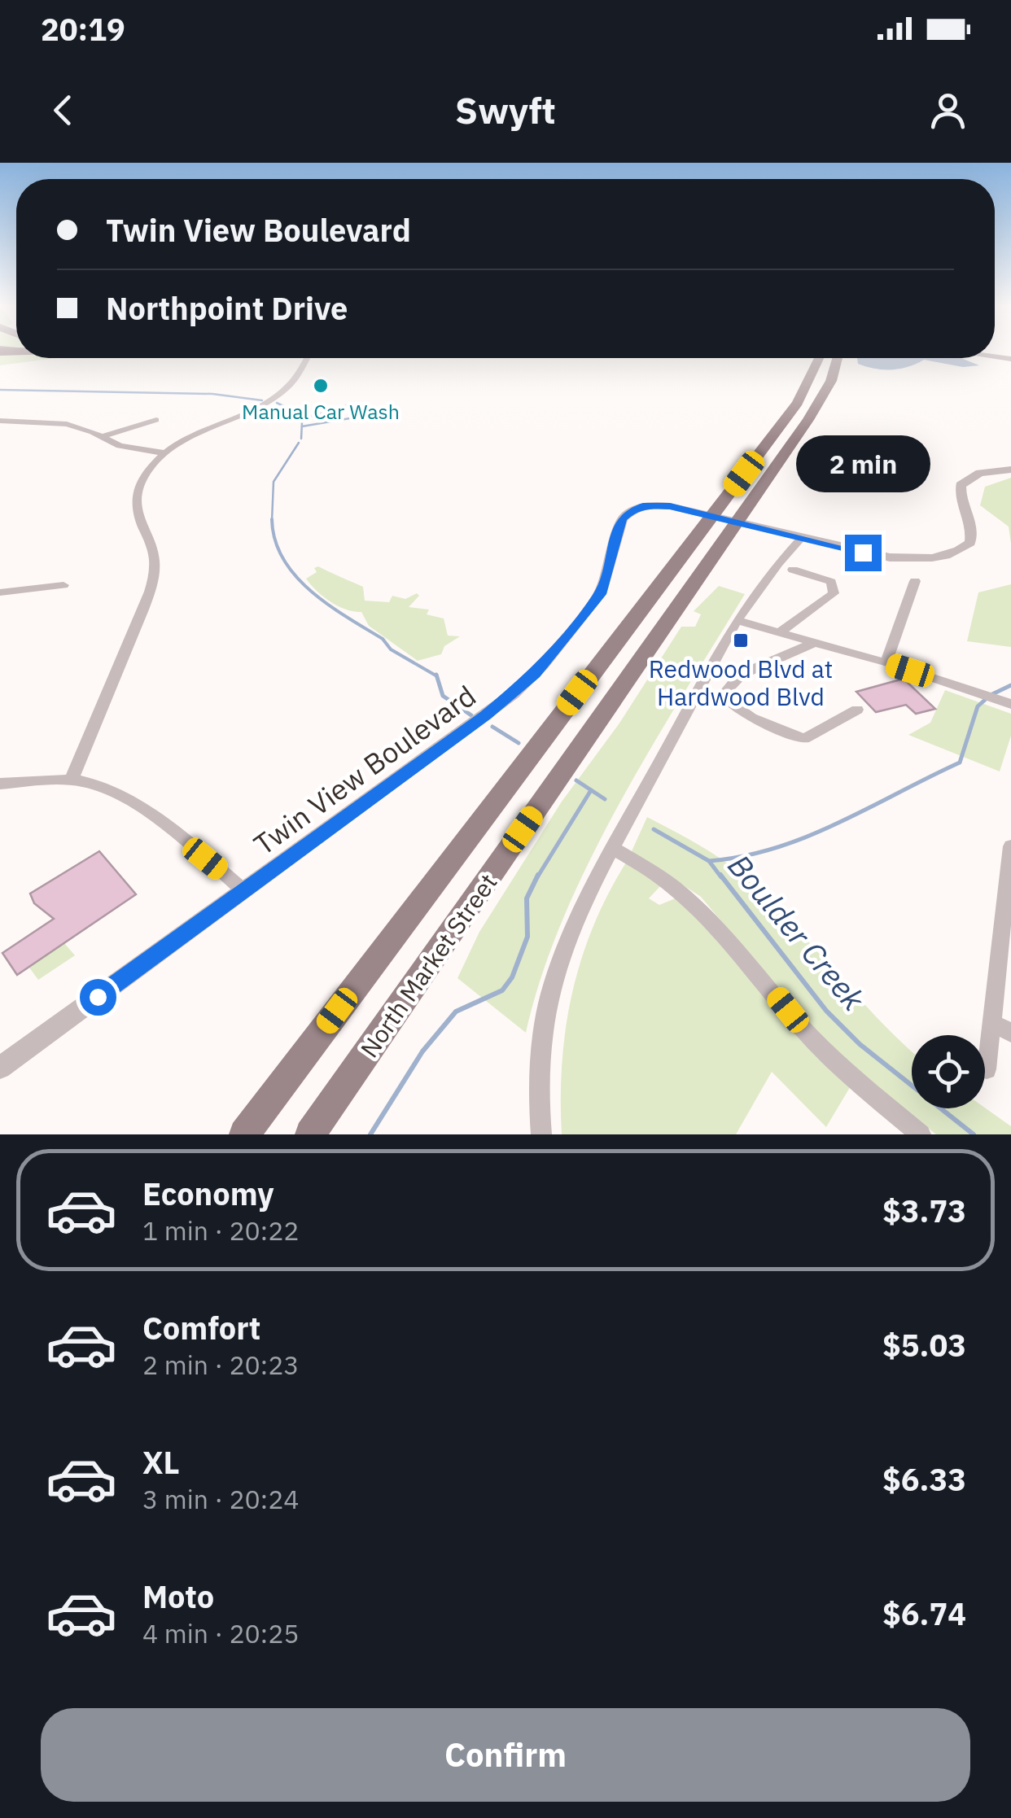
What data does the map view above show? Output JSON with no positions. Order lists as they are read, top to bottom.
{
  "streets": {
    "main road": ["North Market Street"],
    "street": ["Twin View Boulevard"]
  },
  "crossings": [
    ["Twin View Boulevard", "North Market Street"]
  ],
  "water": ["Boulder Creek"],
  "places": {
    "other": ["Manual Car Wash"],
    "transit": ["Redwood Blvd at Hardwood Blvd"]
  },
  "page": {
    "status": "20:19",
    "header": "Swyft",
    "banner": ["Twin View Boulevard", "Northpoint Drive"],
    "bubble": "2 min",
    "list": [
      {
        "name": "Economy",
        "note": "1 min · 20:22",
        "value": "$3.73"
      },
      {
        "name": "Comfort",
        "note": "2 min · 20:23",
        "value": "$5.03"
      },
      {
        "name": "XL",
        "note": "3 min · 20:24",
        "value": "$6.33"
      },
      {
        "name": "Moto",
        "note": "4 min · 20:25",
        "value": "$6.74"
      }
    ],
    "buttons": "Confirm"
  }
}
